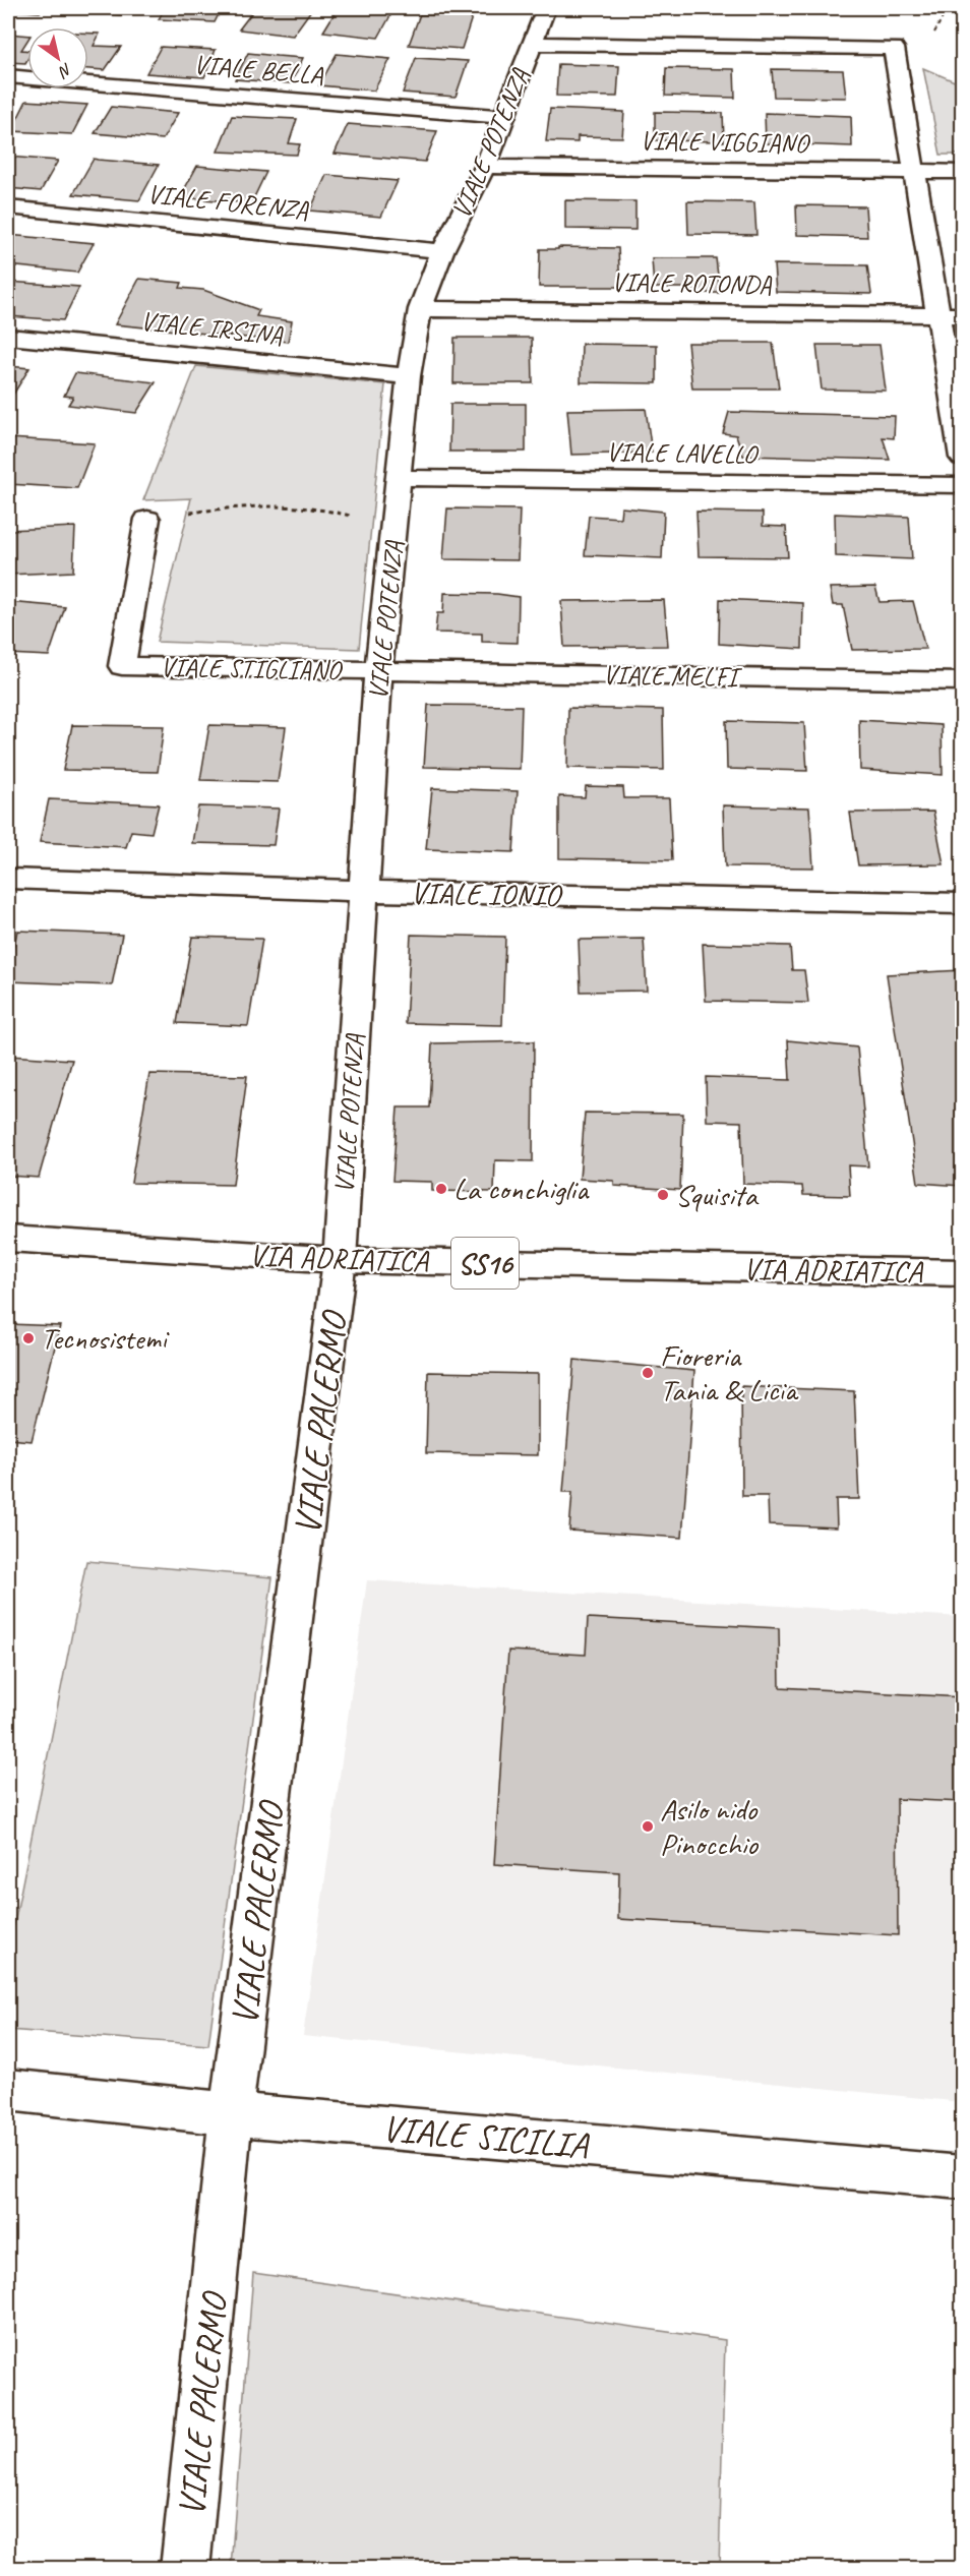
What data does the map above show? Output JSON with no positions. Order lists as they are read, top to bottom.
{
  "streets": {
    "street": [
      "VIALE BELLA",
      "VIALE VIGGIANO",
      "VIALE POTENZA",
      "VIALE FORENZA",
      "VIALE ROTONDA",
      "VIALE IRSINA",
      "VIALE LAVELLO",
      "VIALE STIGLIANO",
      "VIALE MELFI",
      "VIALE IONIO",
      "VIA ADRIATICA",
      "SS16",
      "VIALE PALERMO",
      "VIALE SICILIA"
    ]
  },
  "crossings": [
    ["VIALE BELLA", "VIALE POTENZA"],
    ["VIALE VIGGIANO", "VIALE POTENZA"],
    ["VIALE POTENZA", "VIALE FORENZA"],
    ["VIALE POTENZA", "VIALE ROTONDA"],
    ["VIALE POTENZA", "VIALE IRSINA"],
    ["VIALE POTENZA", "VIALE LAVELLO"],
    ["VIALE POTENZA", "VIALE STIGLIANO"],
    ["VIALE POTENZA", "VIALE MELFI"],
    ["VIALE POTENZA", "VIALE IONIO"],
    ["VIALE POTENZA", "VIA ADRIATICA"],
    ["VIALE POTENZA", "VIALE PALERMO"],
    ["VIALE STIGLIANO", "VIALE MELFI"],
    ["VIA ADRIATICA", "VIALE PALERMO"],
    ["VIALE PALERMO", "VIALE SICILIA"]
  ],
  "places": [
    "La conchiglia",
    "Squisita",
    "Tecnosistemi",
    "Fioreria Tania & Licia",
    "Asilo nido Pinocchio"
  ],
  "north": "bottom right"
}
